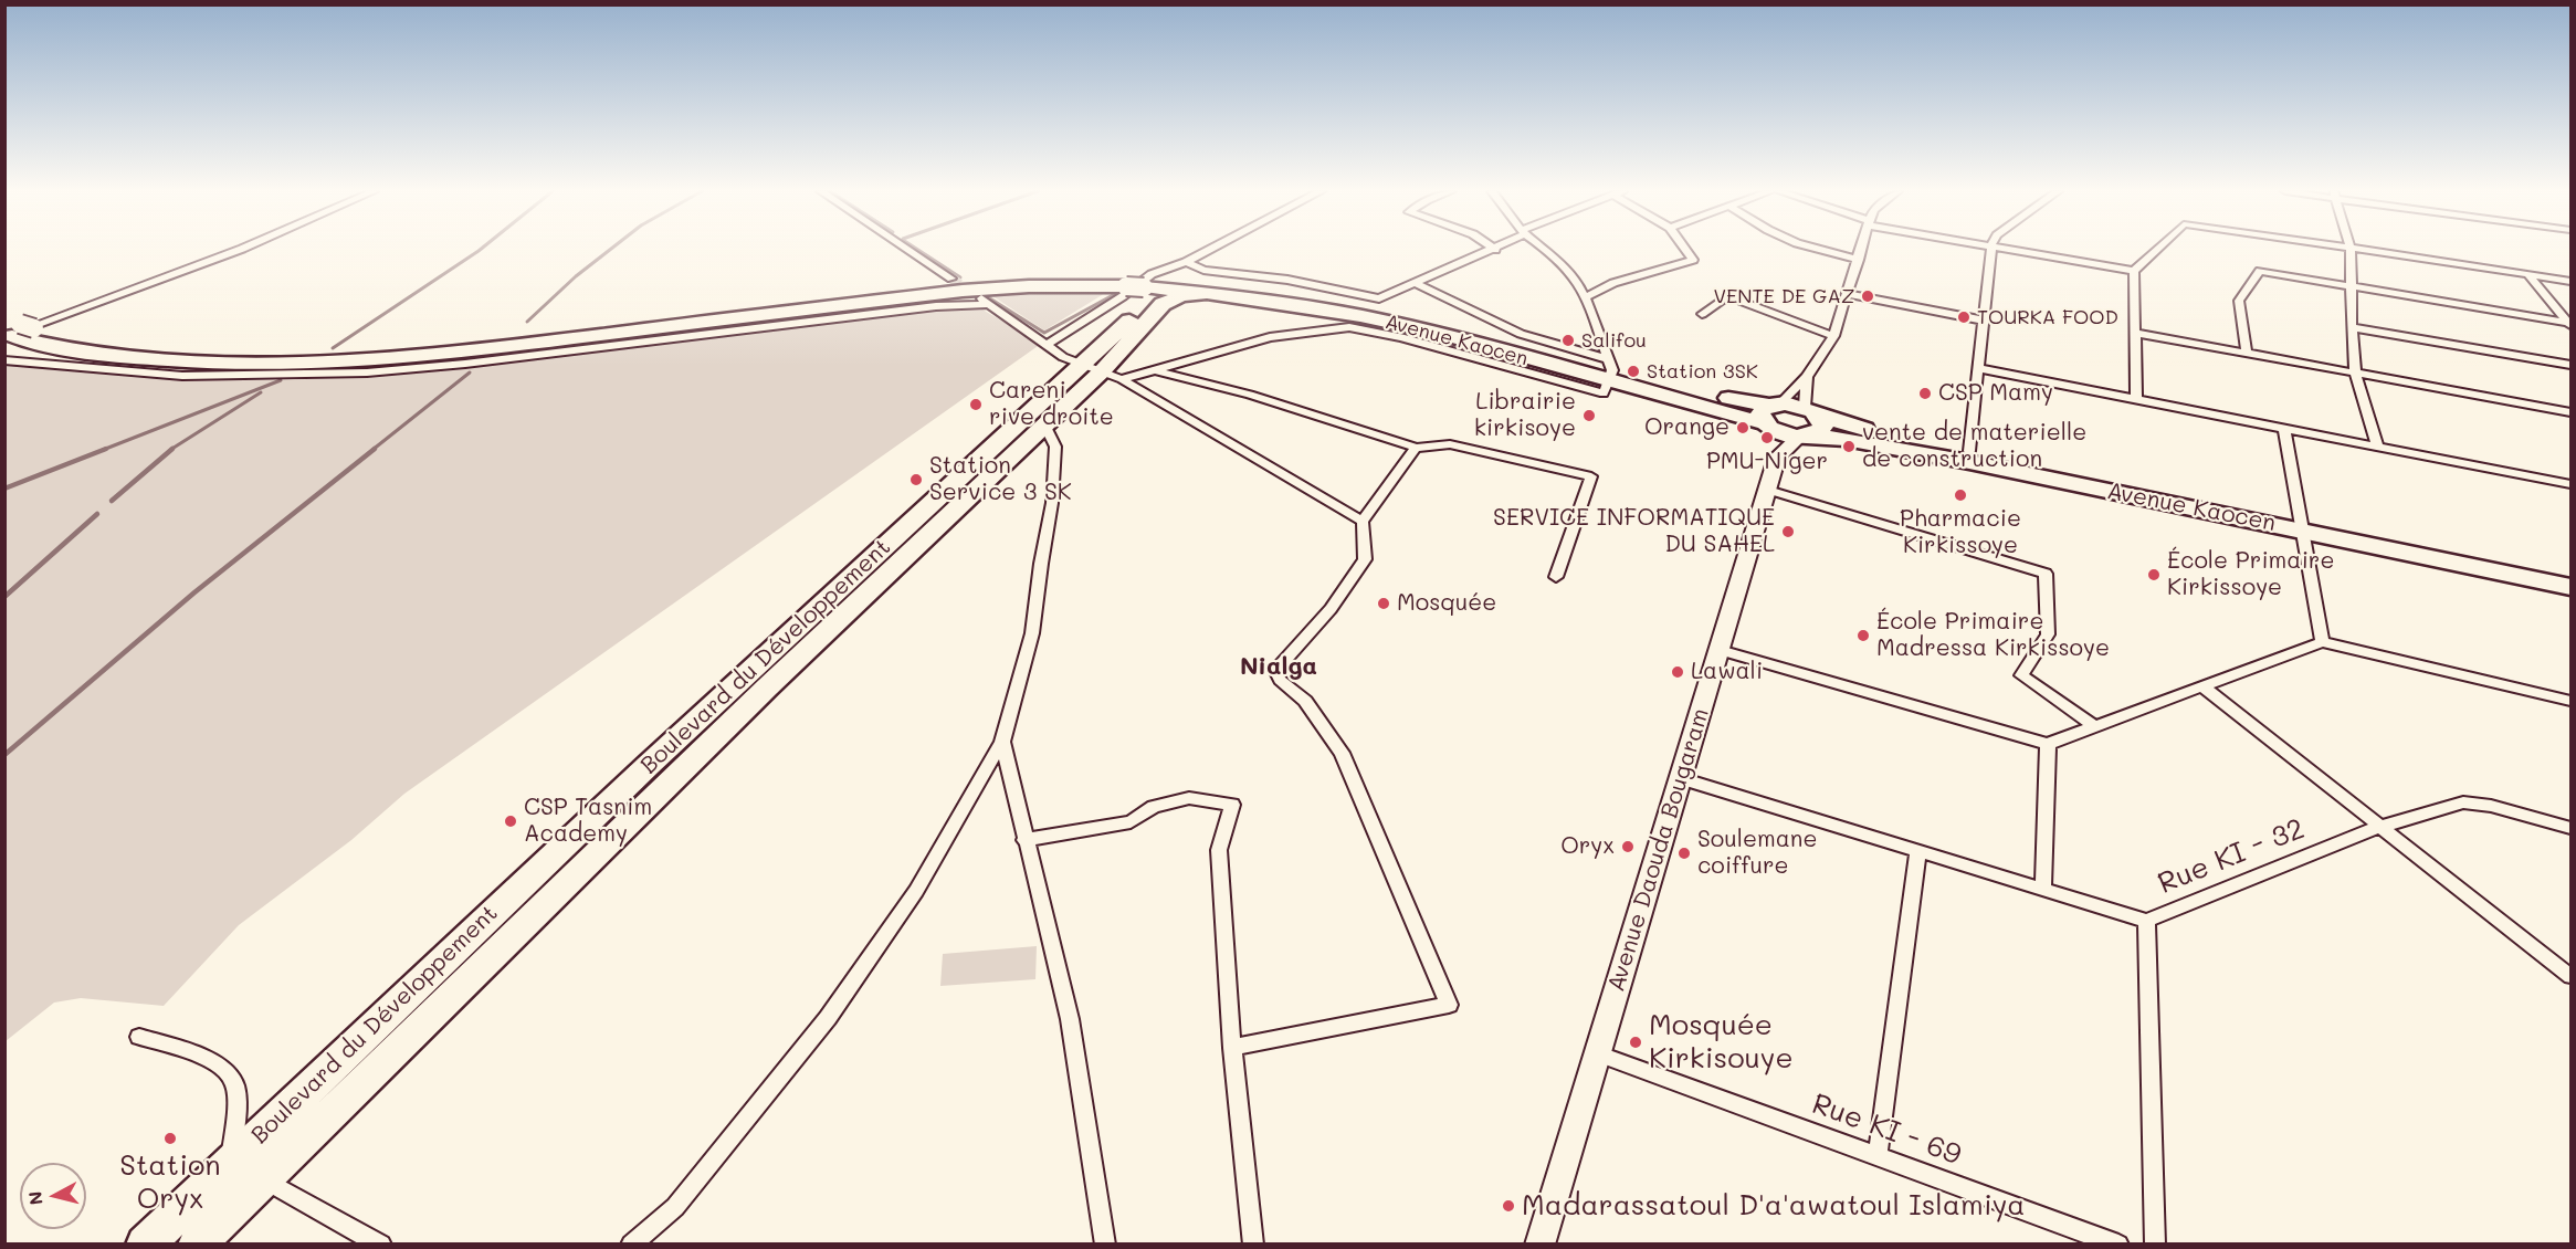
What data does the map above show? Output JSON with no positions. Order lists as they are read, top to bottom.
{
  "streets": {
    "highway": ["Avenue Kaocen", "Boulevard du Développement"],
    "street": ["Avenue Daouda Bougaram", "Rue KI - 32", "Rue KI - 69"]
  },
  "crossings": [
    ["Avenue Kaocen", "Boulevard du Développement"],
    ["Avenue Kaocen", "Avenue Daouda Bougaram"],
    ["Avenue Daouda Bougaram", "Rue KI - 69"]
  ],
  "districts": ["Nialga"],
  "places": [
    "VENTE DE GAZ",
    "TOURKA FOOD",
    "Salifou",
    "Station 3SK",
    "CSP Mamy",
    "Careni rive droite",
    "Librairie kirkisoye",
    "Orange",
    "PMU-Niger",
    "vente de materielle de construction",
    "Station Service 3 SK",
    "Pharmacie Kirkissoye",
    "SERVICE INFORMATIQUE DU SAHEL",
    "École Primaire Kirkissoye",
    "Mosquée",
    "École Primaire Madressa Kirkissoye",
    "Lawali",
    "CSP Tasnim Academy",
    "Oryx",
    "Soulemane coiffure",
    "Mosquée Kirkisouye",
    "Station Oryx",
    "Madarassatoul D'a'awatoul Islamiya"
  ],
  "north": "left"
}
